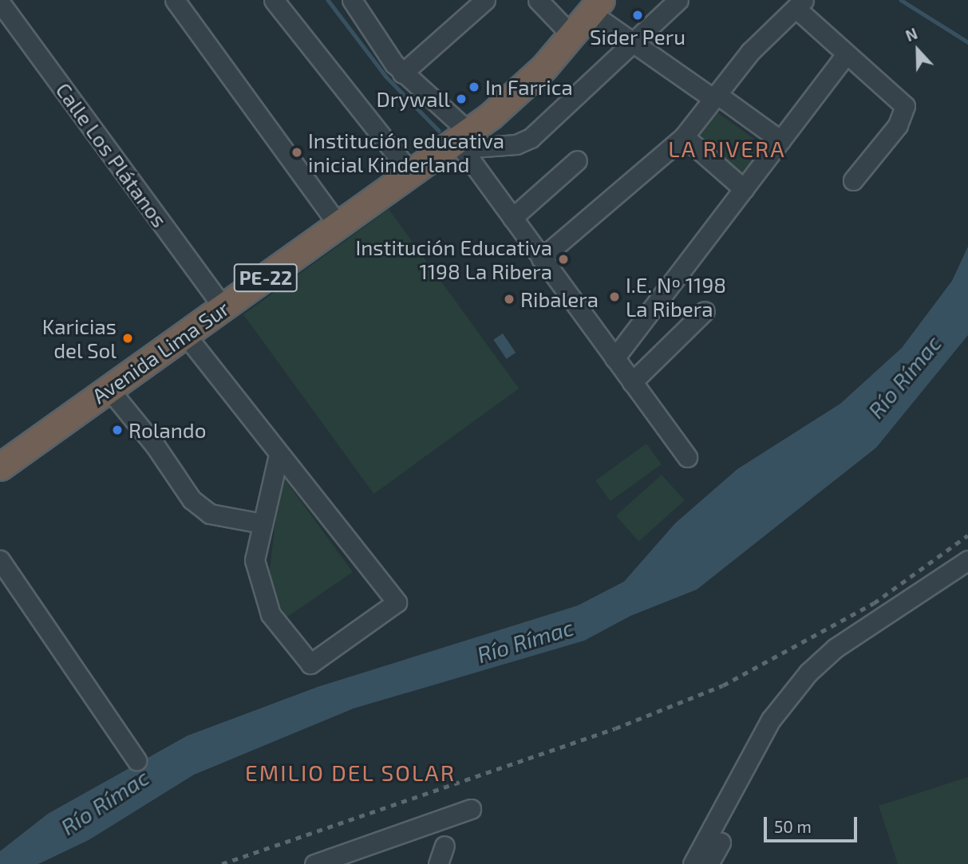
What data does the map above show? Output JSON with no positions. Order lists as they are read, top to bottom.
{
  "streets": {
    "highway": ["PE-22", "Avenida Lima Sur"],
    "street": ["Calle Los Plátanos"]
  },
  "crossings": [
    ["Calle Los Plátanos", "Avenida Lima Sur"]
  ],
  "districts": ["LA RIVERA", "EMILIO DEL SOLAR"],
  "water": ["Río Rímac"],
  "places": [
    "Sider Peru",
    "In Farrica",
    "Drywall",
    "Institución educativa inicial Kinderland",
    "Institución Educativa 1198 La Ribera",
    "I.E. Nº 1198 La Ribera",
    "Ribalera",
    "Karicias del Sol",
    "Rolando"
  ],
  "scale_bar": "50 m",
  "north": "top"
}
